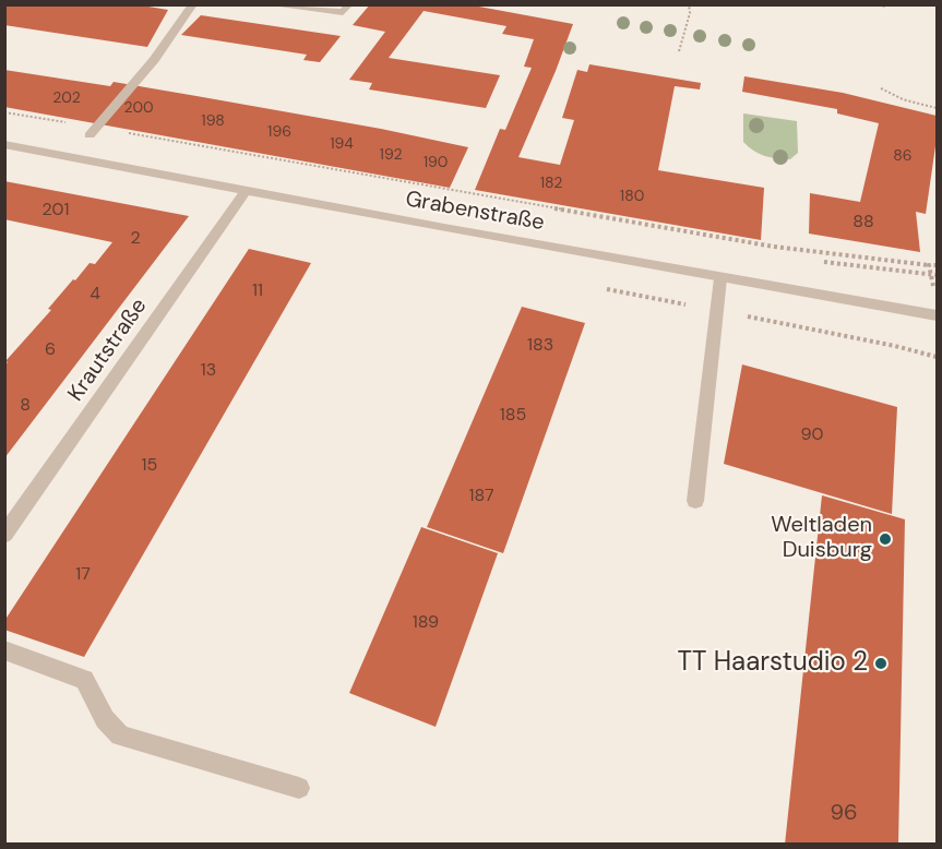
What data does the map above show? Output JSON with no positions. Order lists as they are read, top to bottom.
{
  "streets": {
    "street": ["Grabenstraße", "Krautstraße"]
  },
  "crossings": [
    ["Grabenstraße", "Krautstraße"]
  ],
  "places": ["Weltladen Duisburg", "TT Haarstudio 2"],
  "house_numbers": [
    "202",
    "200",
    "198",
    "196",
    "194",
    "192",
    "86",
    "190",
    "182",
    "180",
    "201",
    "88",
    "2",
    "11",
    "4",
    "183",
    "6",
    "13",
    "8",
    "185",
    "90",
    "15",
    "187",
    "17",
    "189",
    "96"
  ]
}
